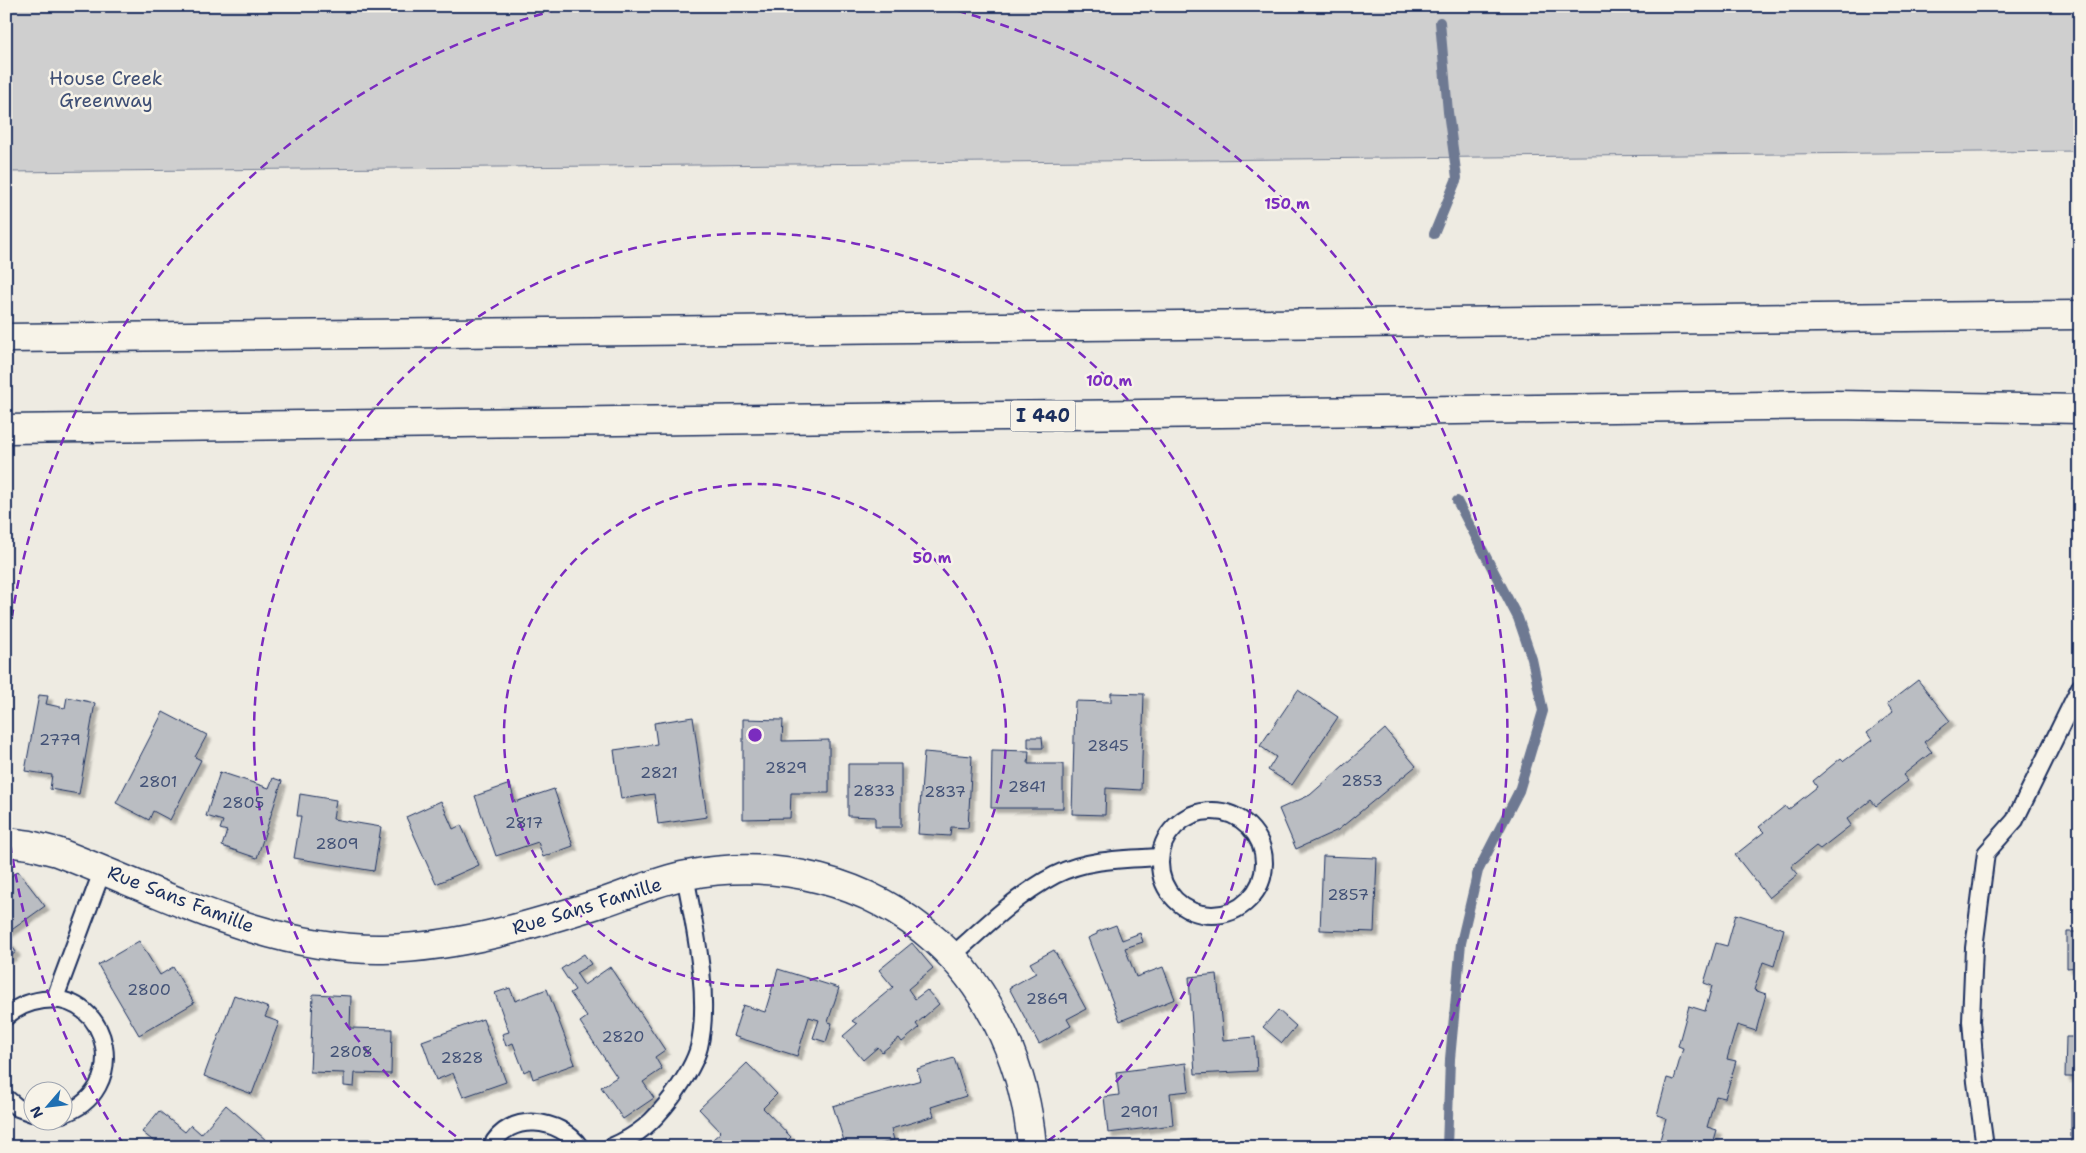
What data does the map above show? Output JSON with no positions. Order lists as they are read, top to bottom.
{
  "streets": {
    "main road": ["I 440", "Rue Sans Famille"]
  },
  "parks": ["House Creek Greenway"],
  "house_numbers": [
    "2779",
    "2845",
    "2829",
    "2821",
    "2853",
    "2801",
    "2841",
    "2833",
    "2837",
    "2805",
    "2817",
    "2809",
    "2857",
    "2800",
    "2869",
    "2820",
    "2808",
    "2828",
    "2901"
  ],
  "north": "bottom left",
  "rings": ["150 m", "100 m", "50 m"]
}
